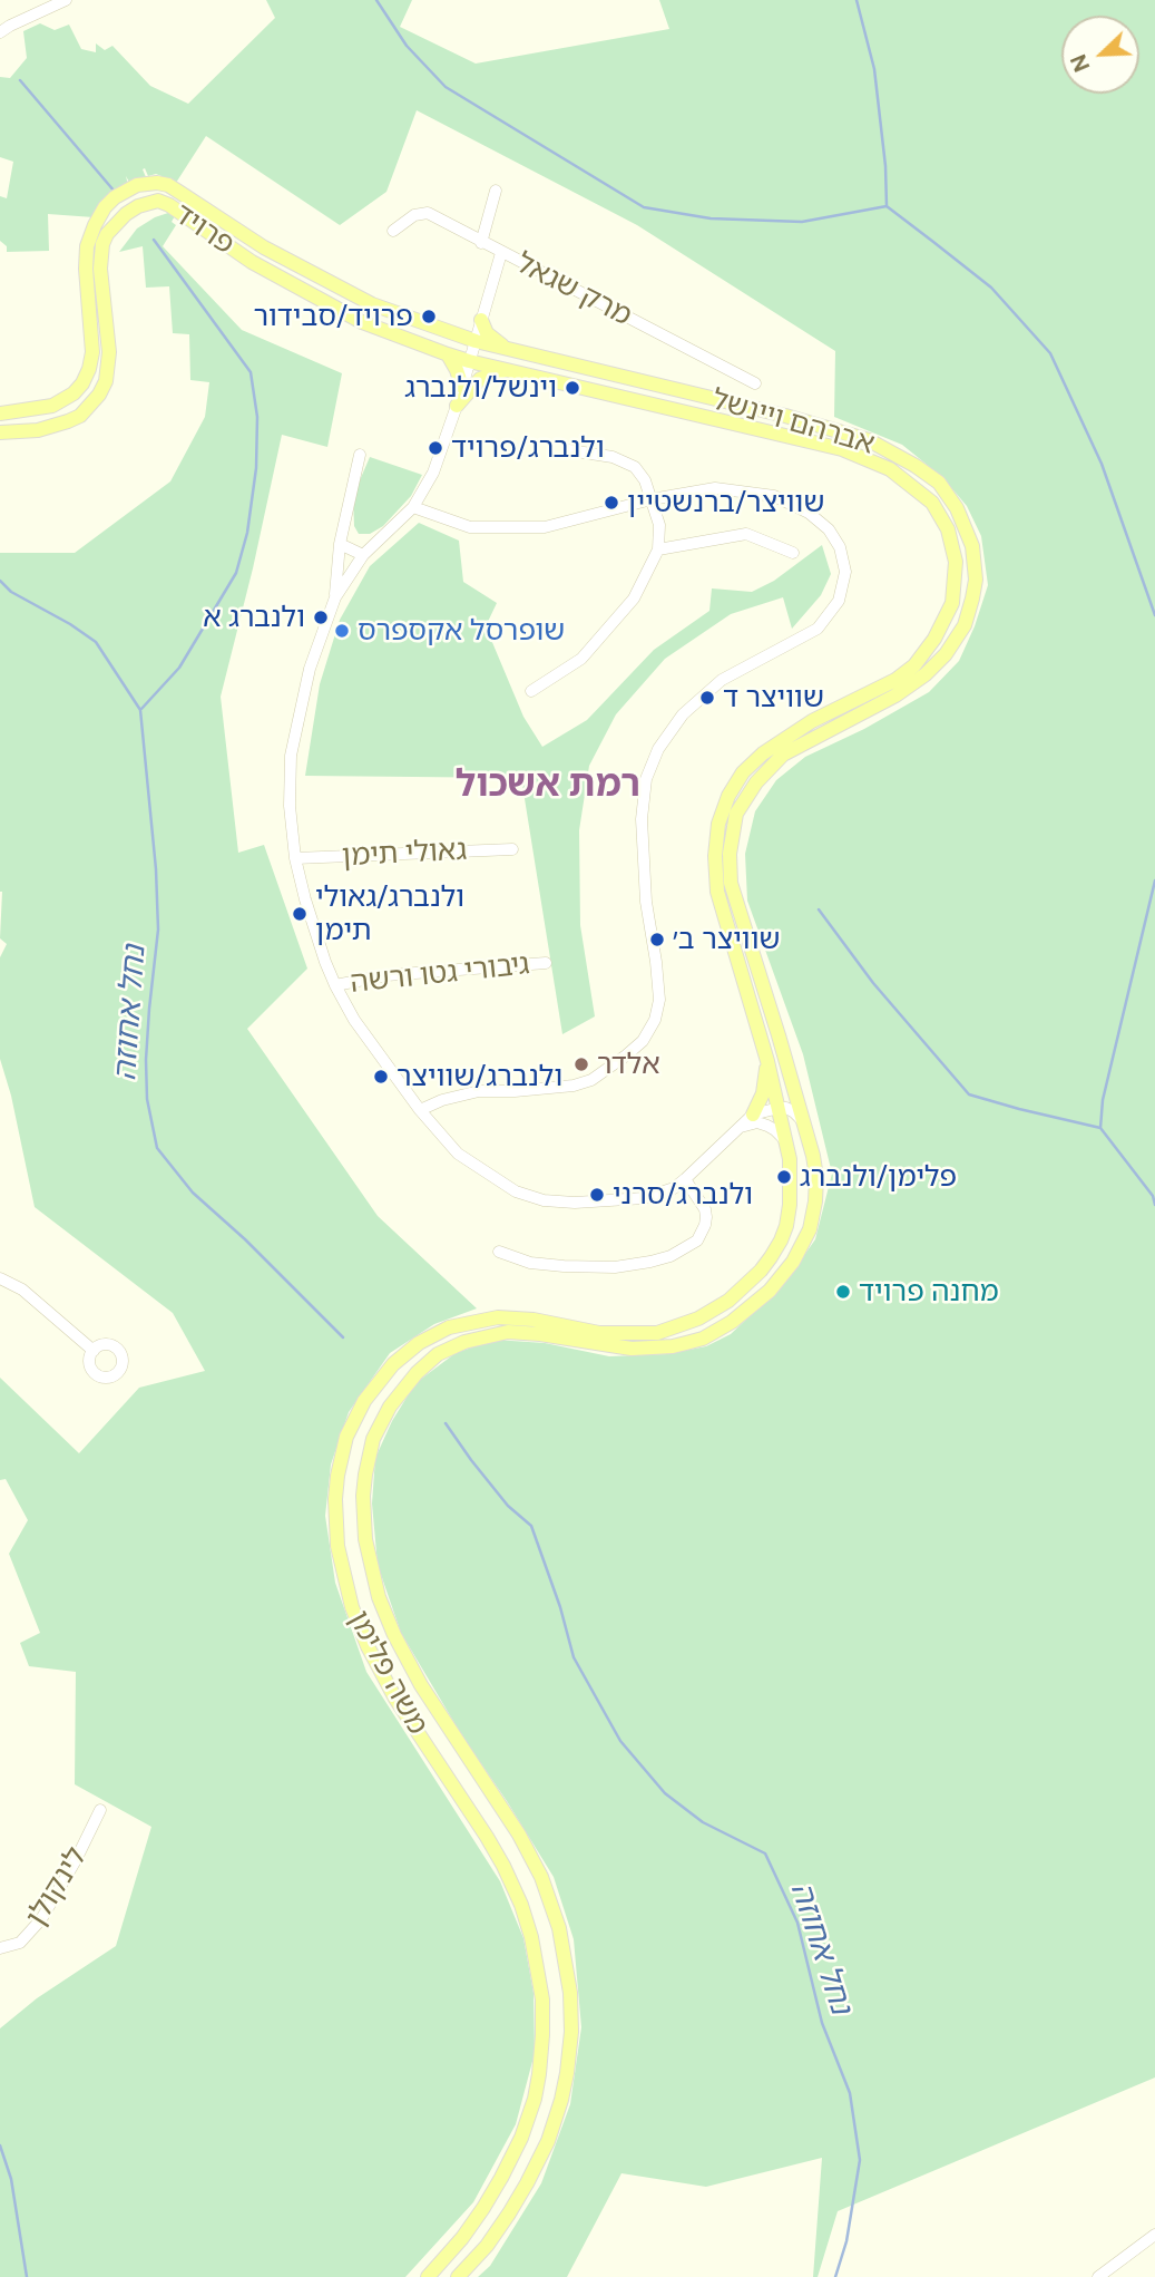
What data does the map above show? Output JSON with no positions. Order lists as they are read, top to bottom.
{
  "streets": {
    "main road": ["פרויד", "אברהם ויינשל", "משה פלימן"],
    "street": [
      "מרק שגאל",
      "גאולי תימן",
      "גיבורי גטו ורשה",
      "לינקולן"
    ]
  },
  "crossings": [
    ["פרויד", "אברהם ויינשל"],
    ["אברהם ויינשל", "משה פלימן"]
  ],
  "districts": ["רמת אשכול"],
  "water": ["נחל אחוזה"],
  "places": [
    "פרויד/סבידור",
    "וינשל/ולנברג",
    "ולנברג/פרויד",
    "שוויצר/ברנשטיין",
    "ולנברג א",
    "שופרסל אקספרס",
    "שוויצר ד",
    "ולנברג/גאולי תימן",
    "שוויצר ב׳",
    "אלדר",
    "ולנברג/שוויצר",
    "פלימן/ולנברג",
    "ולנברג/סרני",
    "מחנה פרויד"
  ],
  "north": "bottom left"
}
